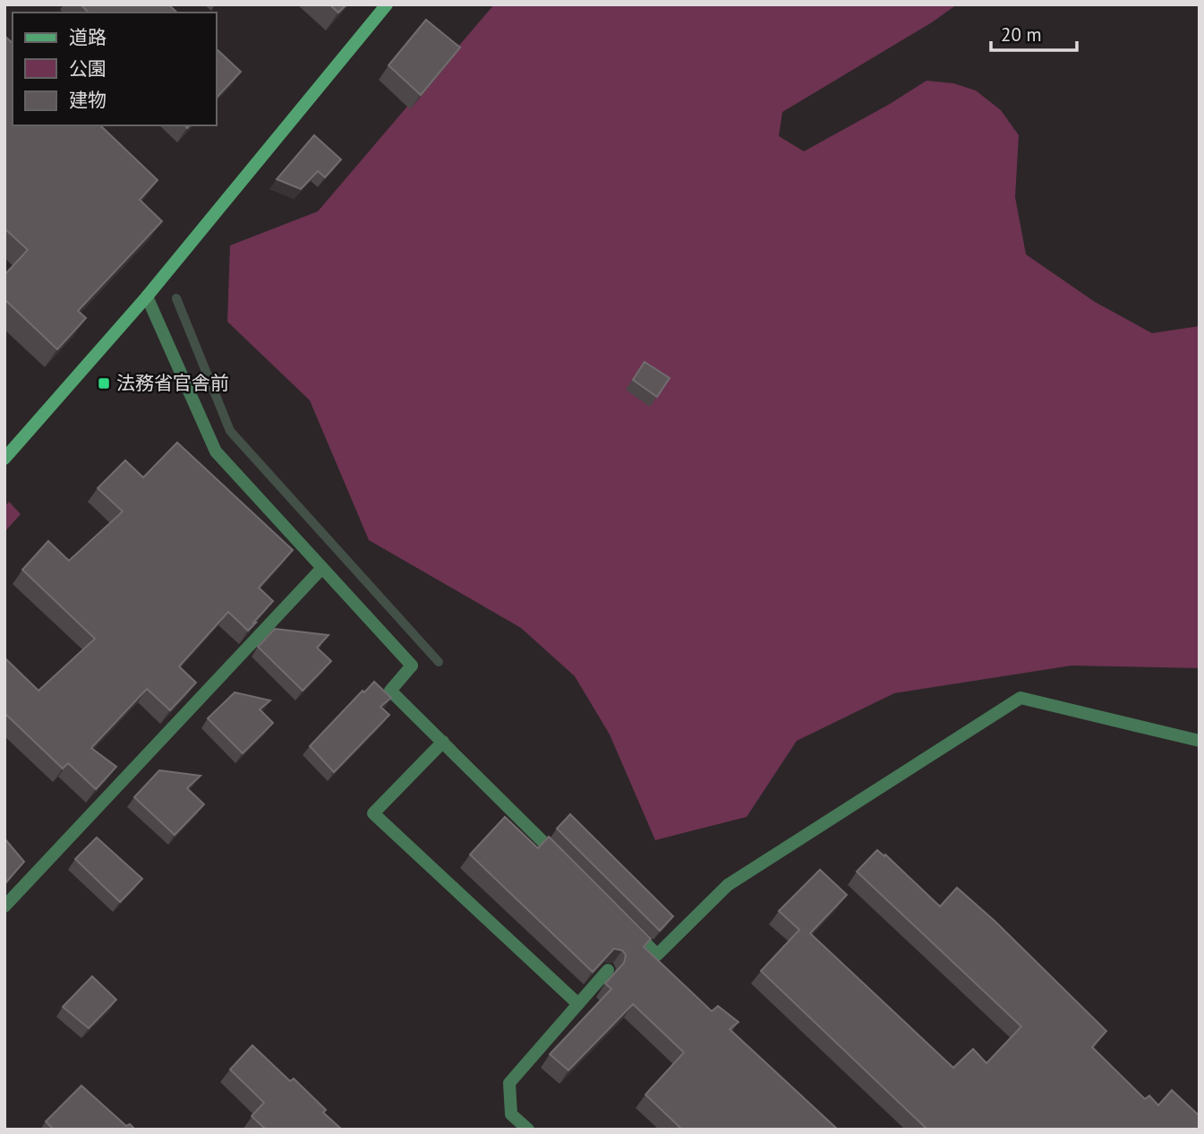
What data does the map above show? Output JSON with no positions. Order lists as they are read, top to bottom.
{
  "places": {
    "transit": ["法務省官舎前"]
  },
  "legend": ["道路", "公園", "建物"],
  "scale_bar": "20 m"
}
